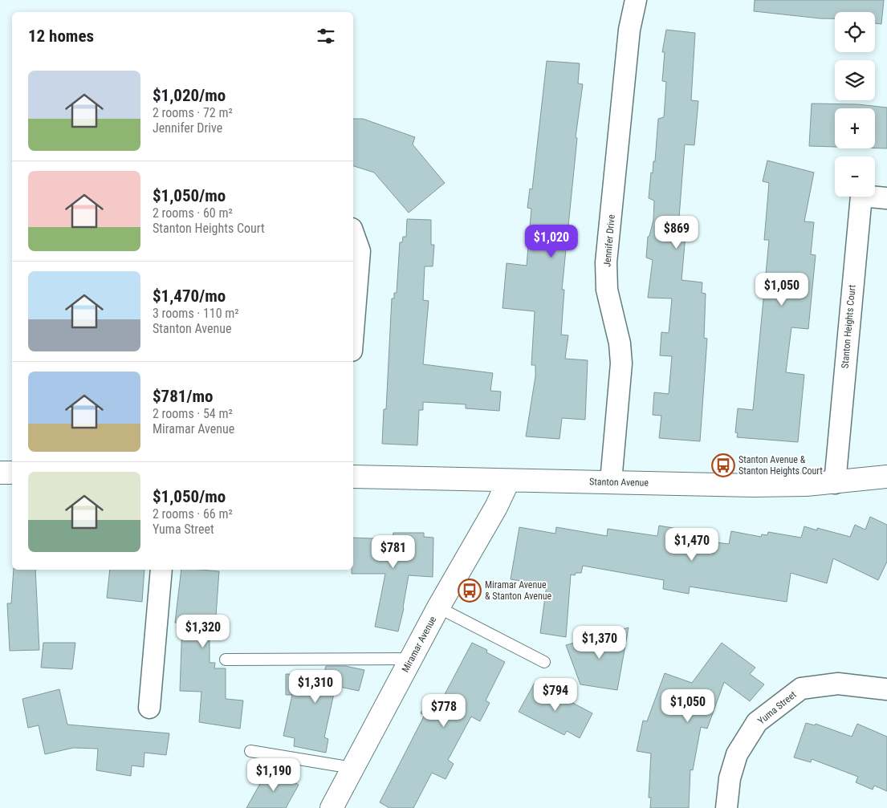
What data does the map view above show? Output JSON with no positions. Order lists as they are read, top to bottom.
{
  "streets": {
    "street": [
      "Jennifer Drive",
      "Stanton Heights Court",
      "Stanton Avenue",
      "Miramar Avenue",
      "Yuma Street"
    ]
  },
  "crossings": [
    ["Jennifer Drive", "Stanton Avenue"],
    ["Stanton Heights Court", "Stanton Avenue"],
    ["Stanton Avenue", "Miramar Avenue"]
  ],
  "places": {
    "bus stop": ["Stanton Avenue & Stanton Heights Court", "Miramar Avenue & Stanton Avenue"]
  },
  "page": {
    "map_buttons": ["+", "−"],
    "heading": "12 homes",
    "list": [
      {
        "name": "$1,020/mo",
        "note": "2 rooms · 72 m² · Jennifer Drive"
      },
      {
        "name": "$1,050/mo",
        "note": "2 rooms · 60 m² · Stanton Heights Court"
      },
      {
        "name": "$1,470/mo",
        "note": "3 rooms · 110 m² · Stanton Avenue"
      },
      {
        "name": "$781/mo",
        "note": "2 rooms · 54 m² · Miramar Avenue"
      },
      {
        "name": "$1,050/mo",
        "note": "2 rooms · 66 m² · Yuma Street"
      }
    ],
    "price": [
      "$869",
      "$1,020",
      "$1,050",
      "$1,470",
      "$781",
      "$1,320",
      "$1,370",
      "$1,310",
      "$794",
      "$1,050",
      "$778",
      "$1,190"
    ]
  }
}
